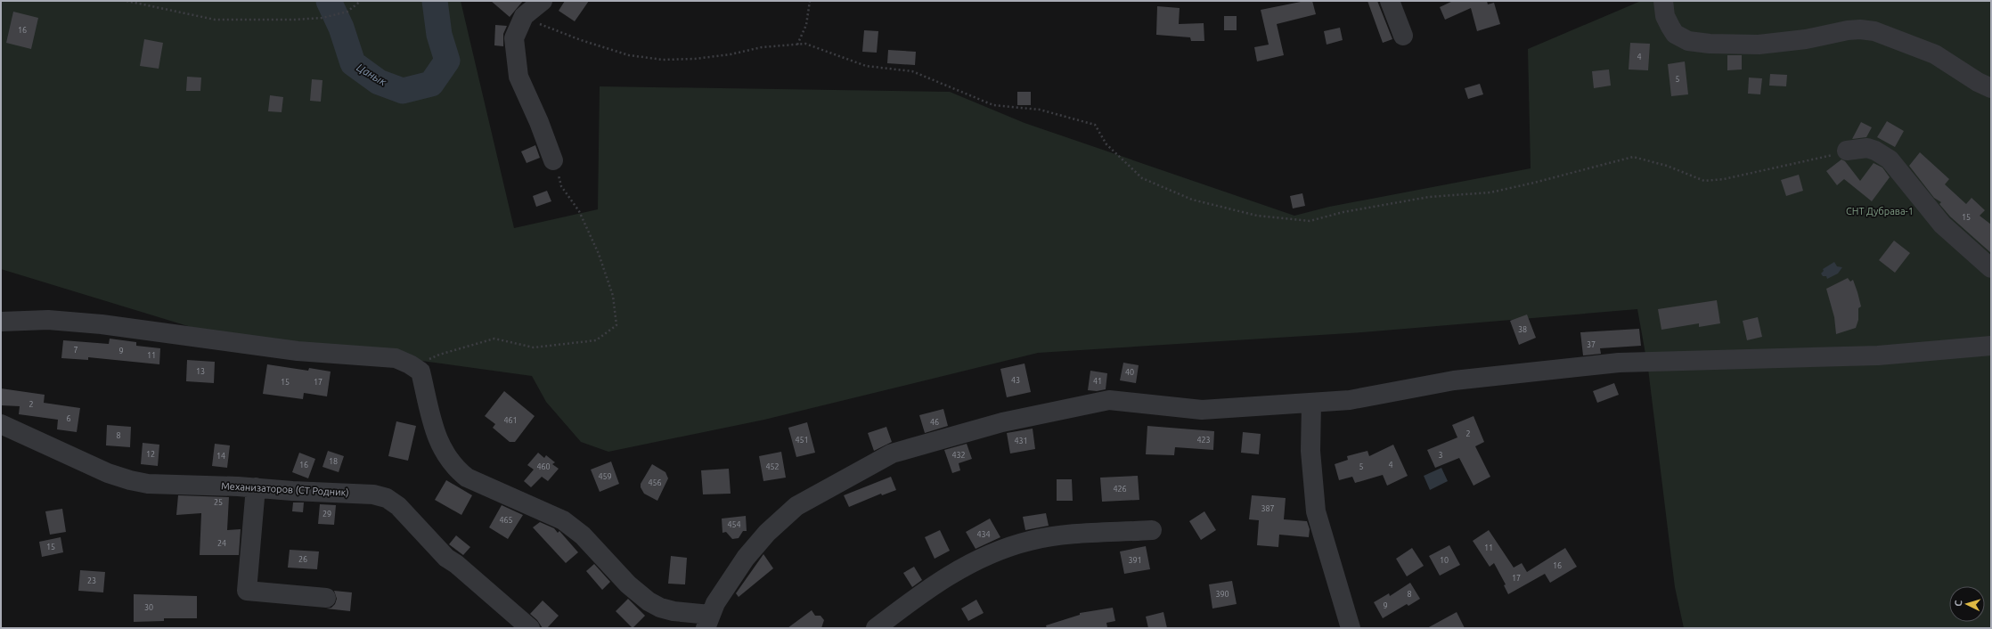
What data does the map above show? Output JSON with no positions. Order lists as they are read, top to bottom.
{
  "streets": {
    "street": ["Механизаторов (СТ Родник)"]
  },
  "water": ["Цанык"],
  "parks": ["СНТ Дубрава-1"],
  "house_numbers": [
    "16",
    "4",
    "5",
    "15",
    "38",
    "37",
    "7",
    "9",
    "11",
    "13",
    "40",
    "43",
    "41",
    "15",
    "17",
    "2",
    "6",
    "461",
    "46",
    "2",
    "8",
    "451",
    "423",
    "431",
    "12",
    "432",
    "3",
    "14",
    "18",
    "16",
    "4",
    "460",
    "452",
    "5",
    "459",
    "456",
    "426",
    "25",
    "387",
    "29",
    "465",
    "454",
    "434",
    "24",
    "15",
    "11",
    "26",
    "391",
    "10",
    "16",
    "17",
    "23",
    "390",
    "8",
    "9",
    "30"
  ],
  "north": "left"
}
